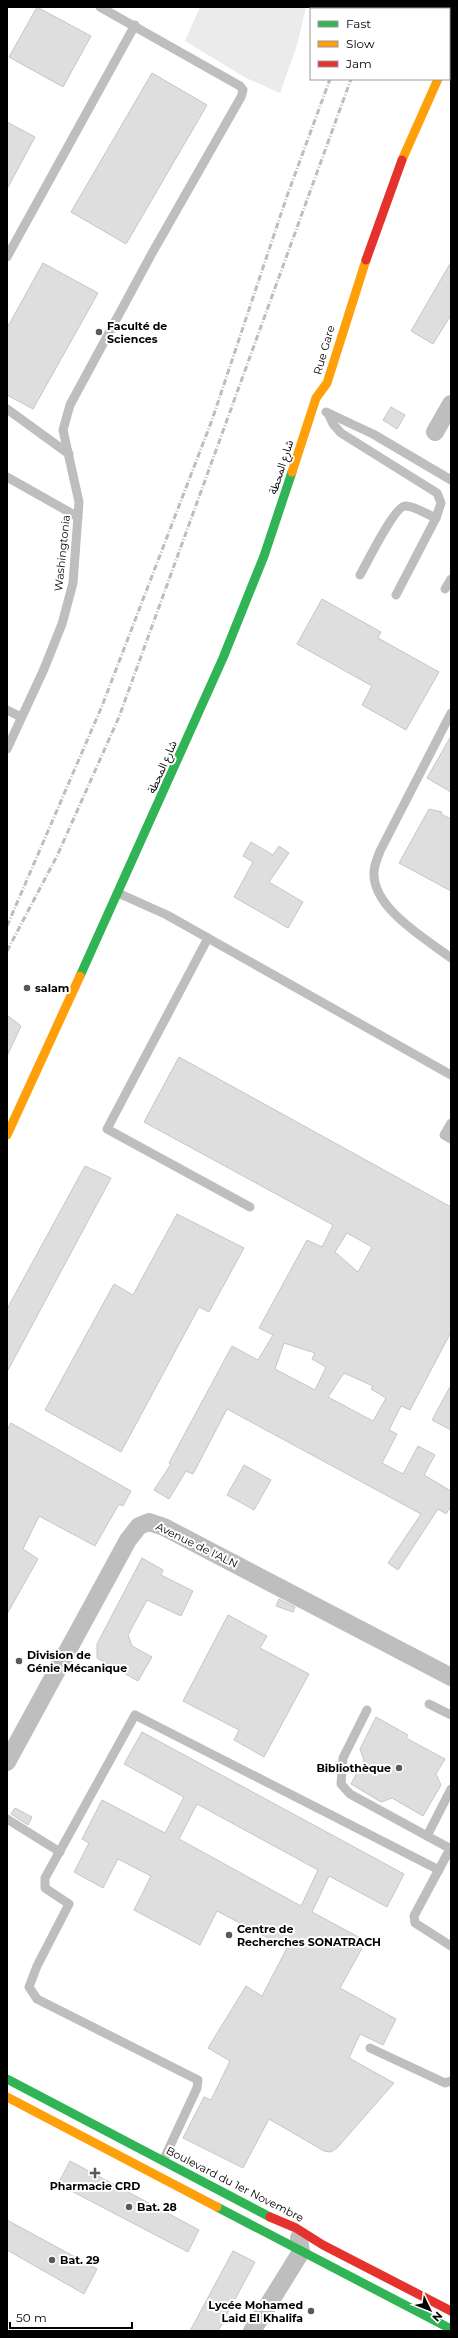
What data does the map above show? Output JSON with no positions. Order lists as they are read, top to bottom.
{
  "streets": {
    "main road": ["Rue Gare", "شارع المحطة", "Boulevard du 1er Novembre"],
    "street": ["Avenue de l'ALN"],
    "lane": ["Washingtonia"]
  },
  "crossings": [
    ["Rue Gare", "شارع المحطة"]
  ],
  "places": {
    "other": [
      "Faculté de Sciences",
      "salam",
      "Division de Génie Mécanique",
      "Bibliothèque",
      "Centre de Recherches SONATRACH",
      "Bat. 28",
      "Bat. 29",
      "Lycée Mohamed Laid El Khalifa"
    ],
    "health": ["Pharmacie CRD"]
  },
  "legend": ["Fast", "Slow", "Jam"],
  "scale_bar": "50 m",
  "north": "bottom right"
}
